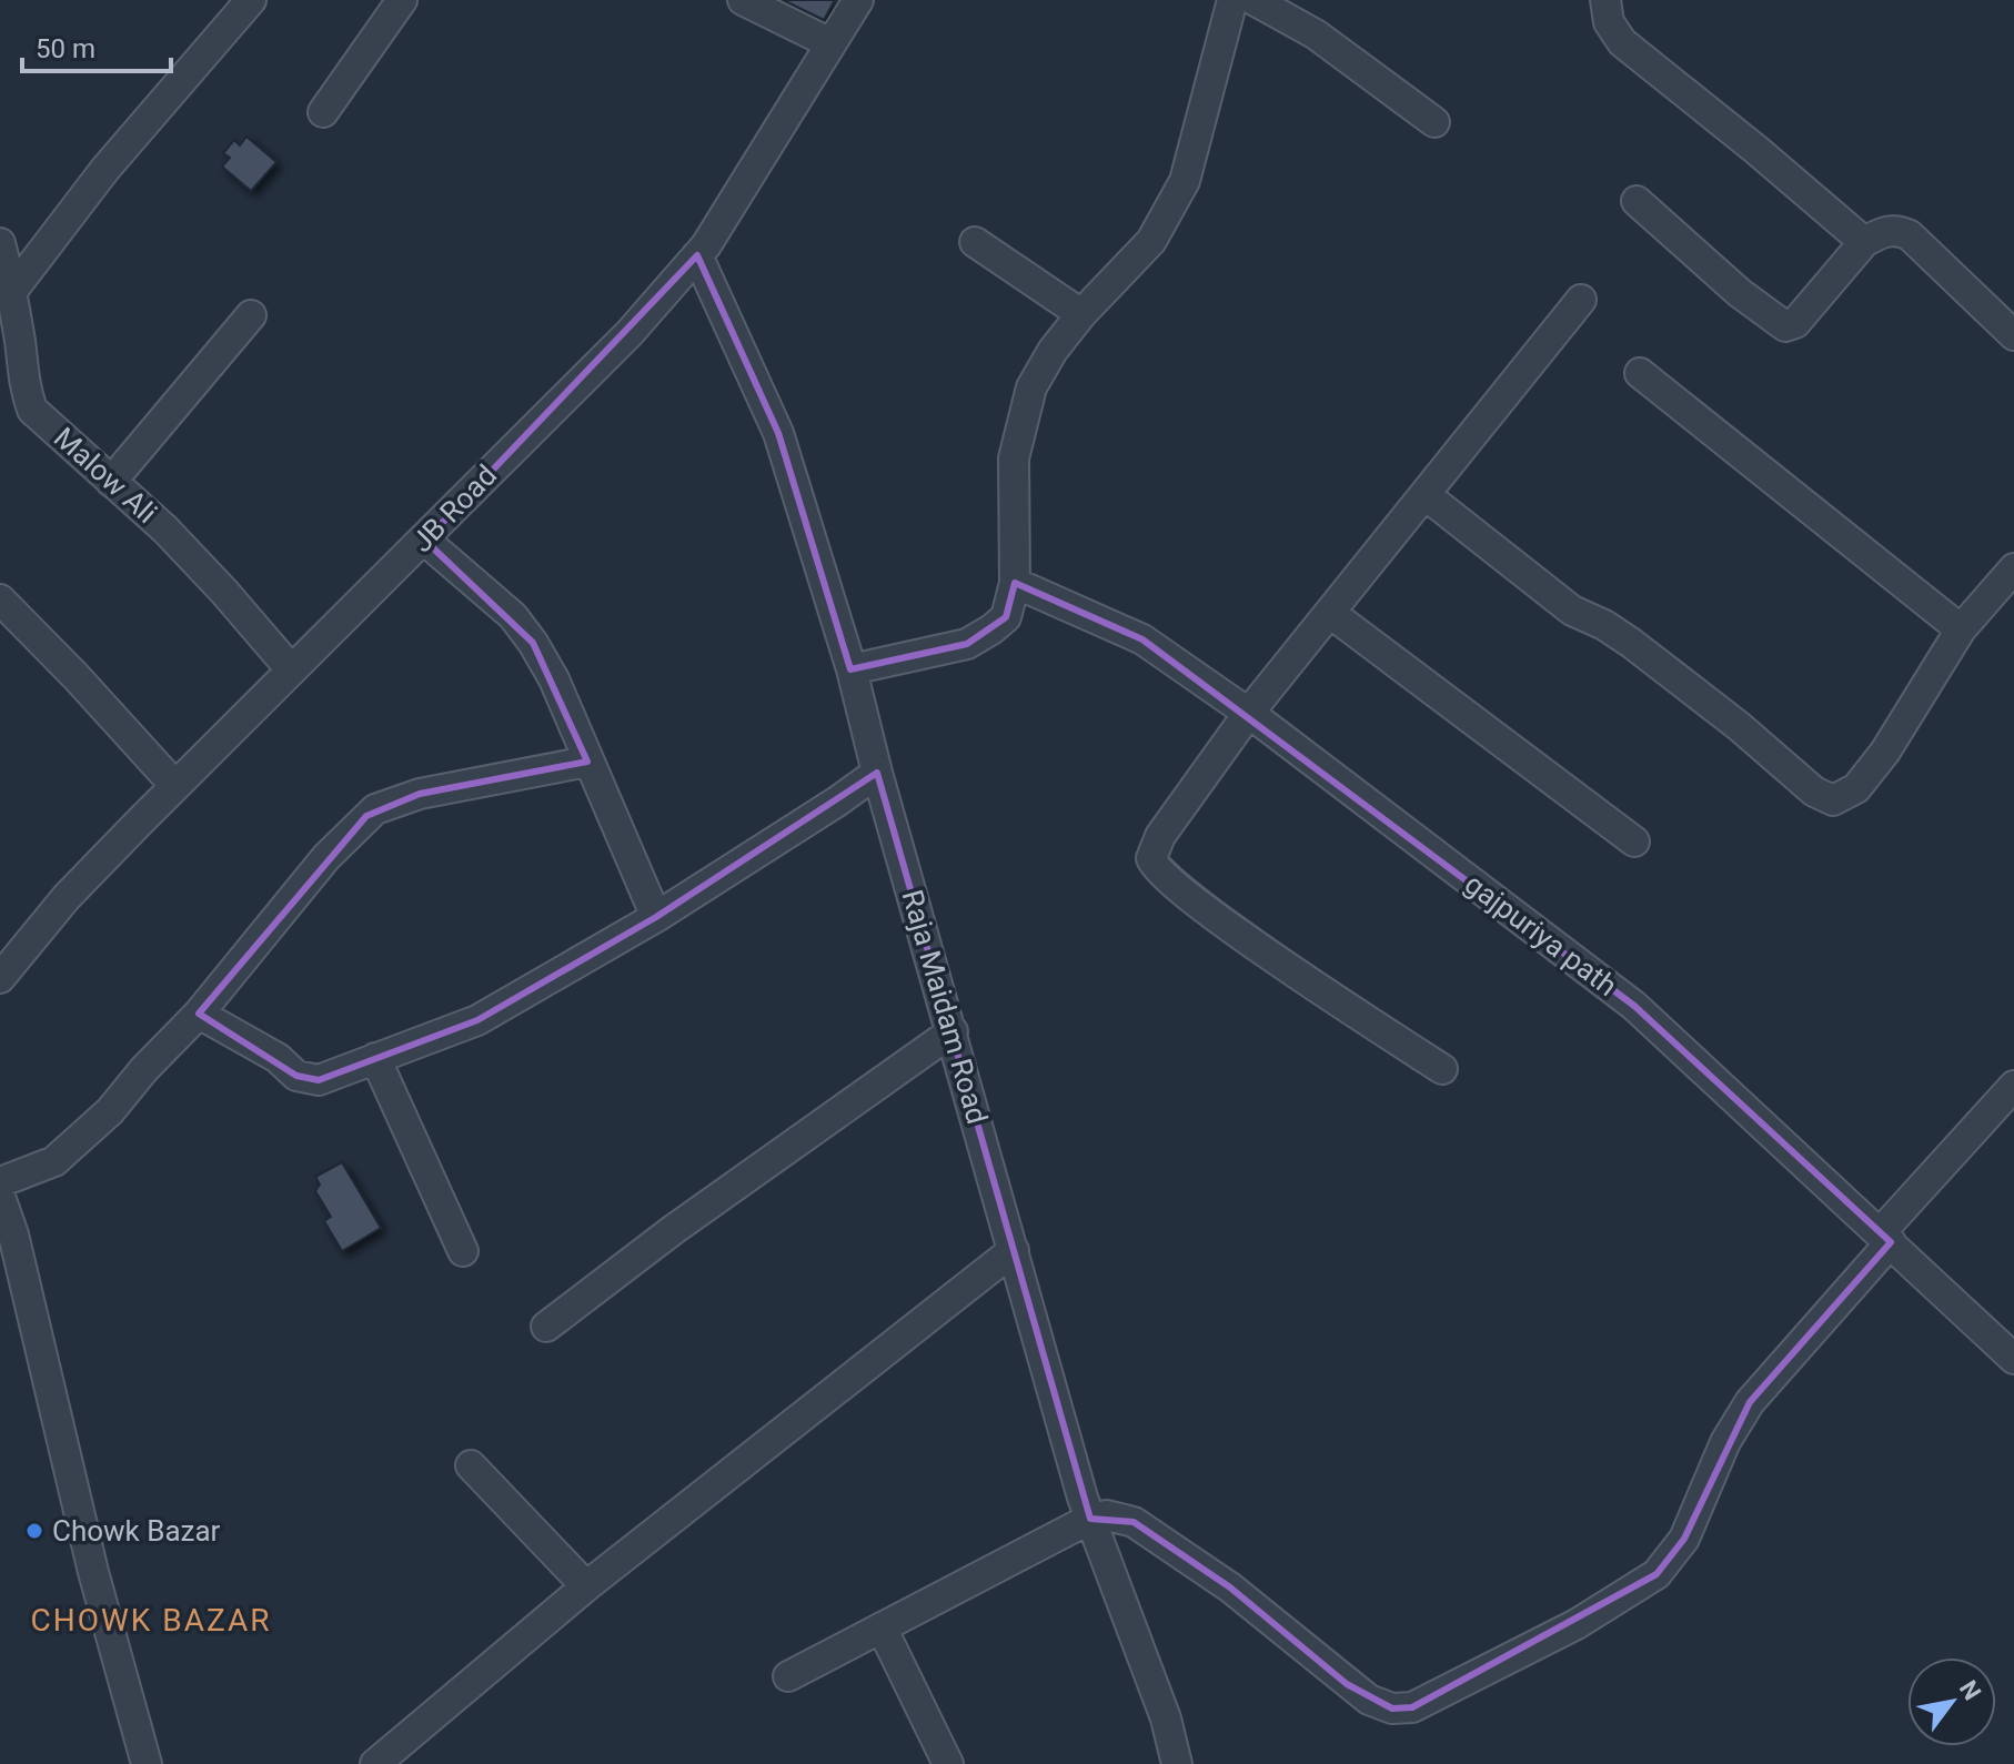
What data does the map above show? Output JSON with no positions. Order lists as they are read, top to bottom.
{
  "streets": {
    "street": [
      "Malow Ali",
      "JB Road",
      "gajpuriya path",
      "Raja Maidam Road"
    ]
  },
  "crossings": [
    ["Malow Ali", "JB Road"],
    ["JB Road", "Raja Maidam Road"]
  ],
  "districts": ["CHOWK BAZAR"],
  "places": ["Chowk Bazar"],
  "scale_bar": "50 m",
  "north": "top right"
}
